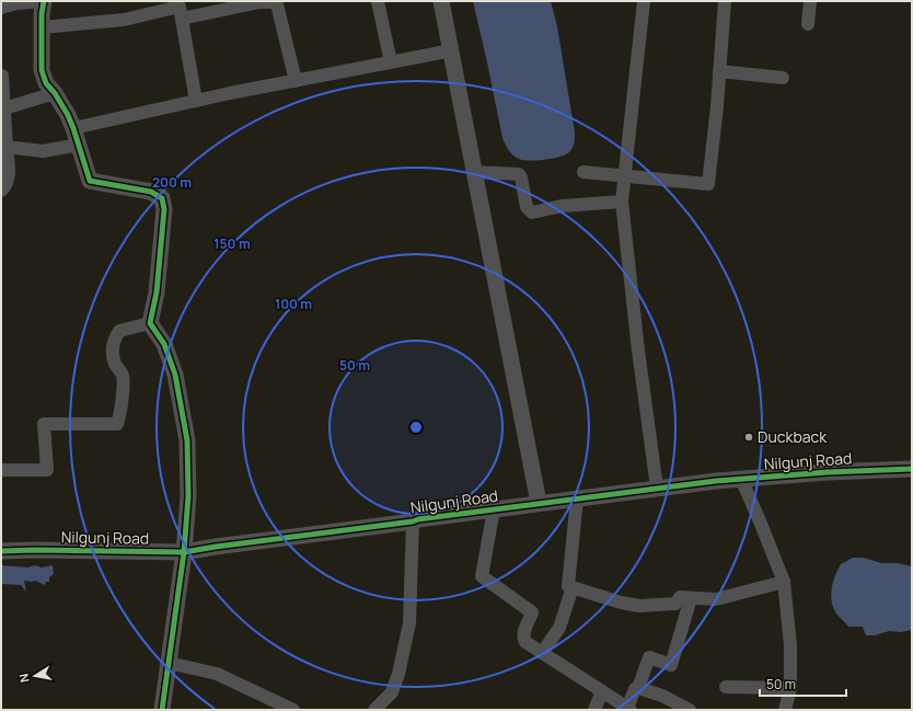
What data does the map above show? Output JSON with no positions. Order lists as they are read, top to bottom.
{
  "streets": {
    "street": ["Nilgunj Road"]
  },
  "places": ["Duckback"],
  "scale_bar": "50 m",
  "north": "left",
  "rings": [
    "200 m",
    "150 m",
    "100 m",
    "50 m"
  ]
}
